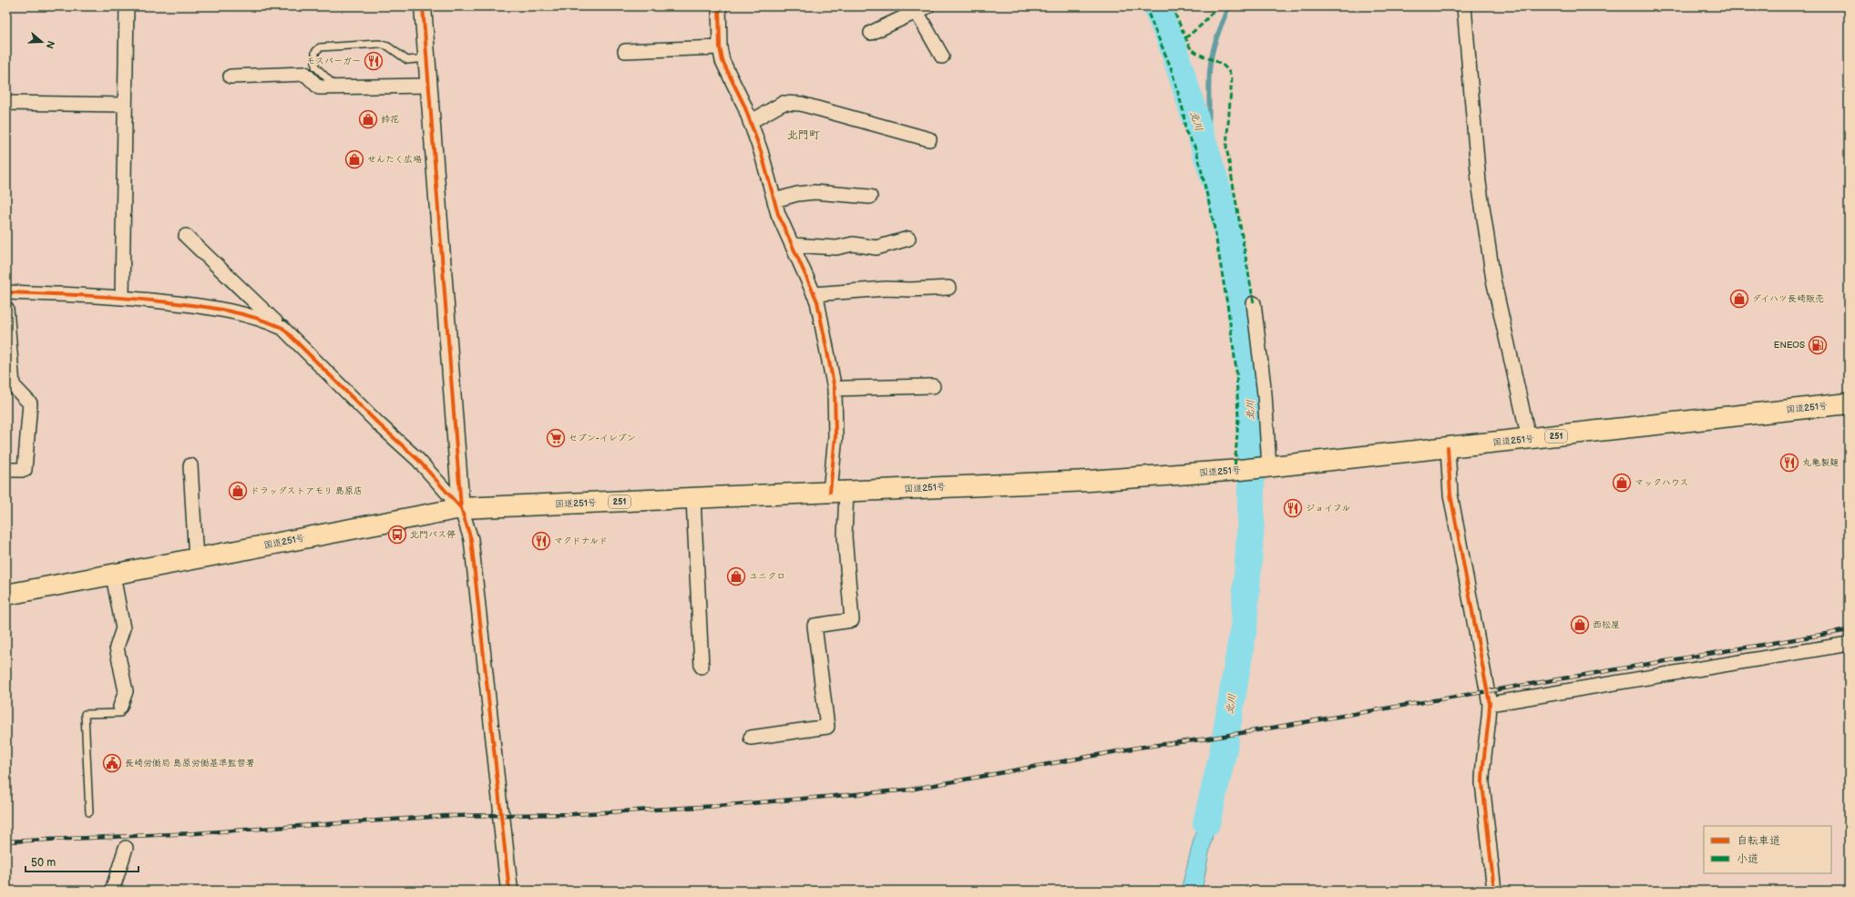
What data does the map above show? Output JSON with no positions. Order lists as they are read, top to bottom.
{
  "streets": {
    "highway": ["国道251号", "251"]
  },
  "districts": ["北門町"],
  "water": ["北川"],
  "places": {
    "restaurant": [
      "モスバーガー",
      "丸亀製麺",
      "ジョイフル",
      "マクドナルド"
    ],
    "shop": [
      "鈴花",
      "せんたく広場",
      "ダイハツ長崎販売",
      "マックハウス",
      "ドラッグストアモリ 島原店",
      "ユニクロ",
      "西松屋"
    ],
    "fuel station": ["ENEOS"],
    "supermarket": ["セブン-イレブン"],
    "bus stop": ["北門バス停"],
    "public building": ["長崎労働局 島原労働基準監督署"]
  },
  "legend": ["自転車道", "小道"],
  "scale_bar": "50 m",
  "north": "right"
}
